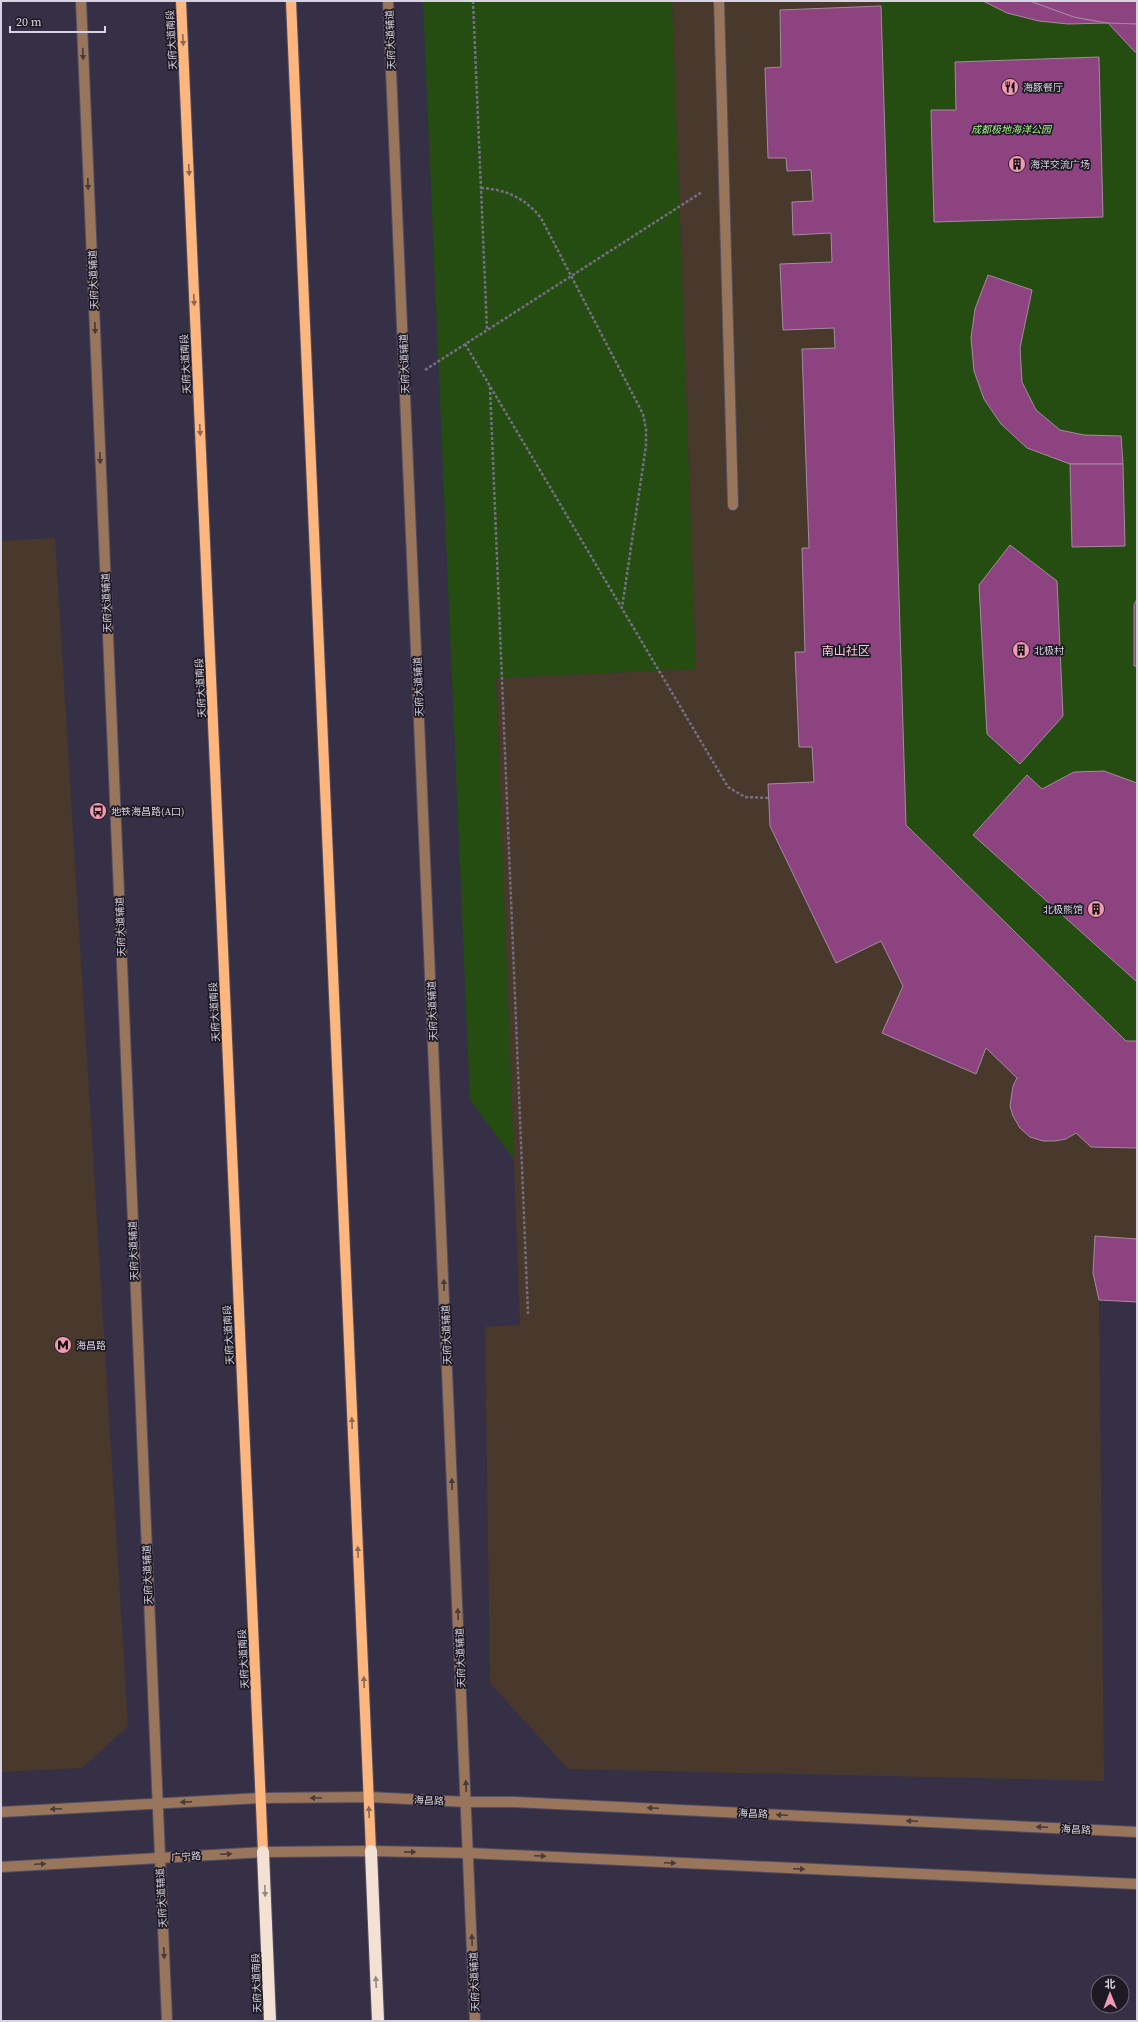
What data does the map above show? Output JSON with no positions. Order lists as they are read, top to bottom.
{
  "streets": {
    "highway": ["天府大道南段"],
    "street": ["天府大道辅道", "海昌路", "广宁路"]
  },
  "crossings": [
    ["天府大道南段", "广宁路"],
    ["天府大道辅道", "海昌路"],
    ["天府大道辅道", "广宁路"]
  ],
  "one_way": ["天府大道南段"],
  "districts": ["南山社区"],
  "parks": ["成都极地海洋公园"],
  "places": {
    "restaurant": ["海豚餐厅"],
    "building": ["海洋交流广场", "北极村", "北极熊馆"],
    "bus stop": ["地铁海昌路(A口)"],
    "metro station": ["海昌路"]
  },
  "scale_bar": "20 m",
  "north": "top"
}
